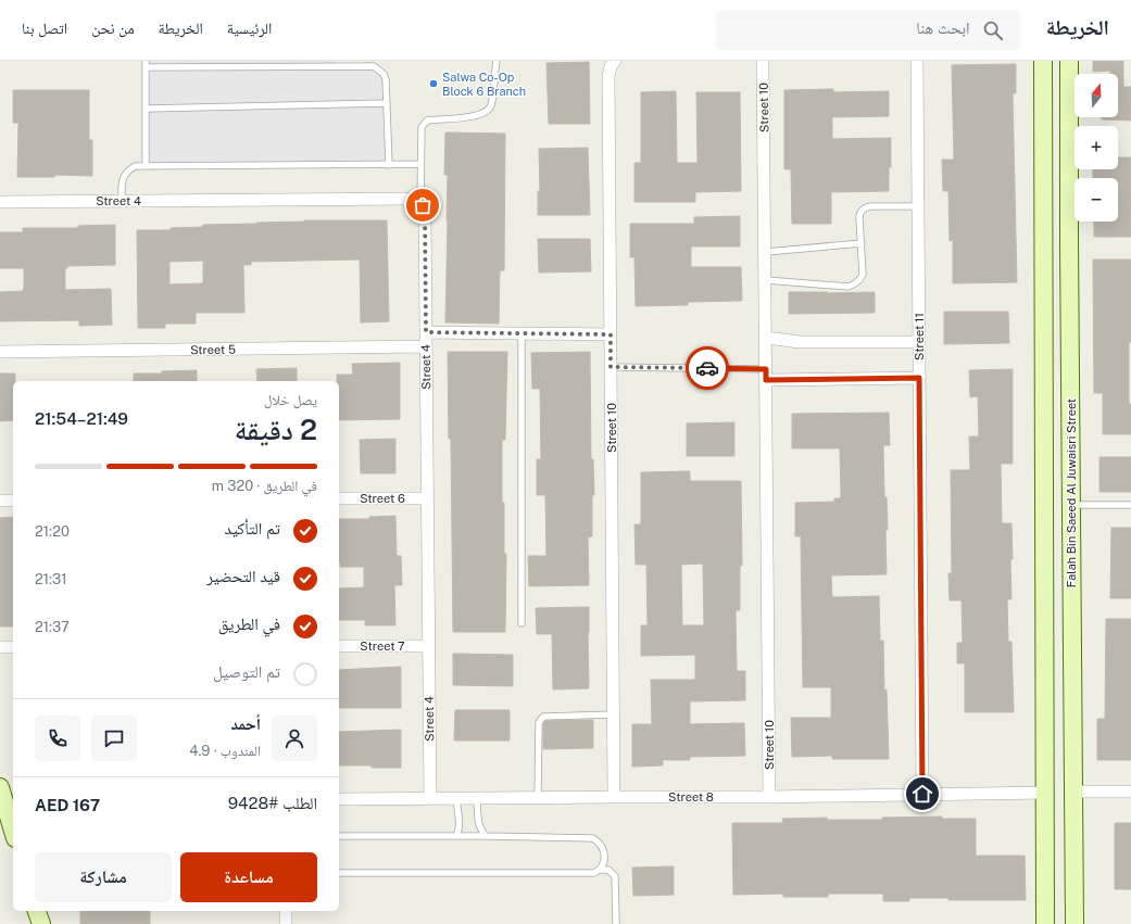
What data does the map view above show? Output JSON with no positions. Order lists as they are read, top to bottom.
{
  "streets": {
    "street": [
      "Street 10",
      "Street 4",
      "Street 11",
      "Street 5",
      "Falah Bin Saeed Al Juwaisri Street",
      "Street 6",
      "Street 7",
      "Street 8"
    ]
  },
  "crossings": [
    ["Street 10", "Street 8"],
    ["Street 4", "Street 5"],
    ["Street 4", "Street 6"],
    ["Street 4", "Street 7"],
    ["Street 4", "Street 8"],
    ["Street 11", "Street 8"]
  ],
  "places": ["Salwa Co-Op Block 6 Branch"],
  "north": "top",
  "page": {
    "header": "الخريطة",
    "search": "ابحث هنا",
    "nav": [
      "الرئيسية",
      "الخريطة",
      "من نحن",
      "اتصل بنا"
    ],
    "map_buttons": ["+", "−"],
    "heading": ["2 دقيقة", "يصل خلال", "21:49–21:54"],
    "panel": [
      "أحمد",
      "المندوب · 4.9",
      "الطلب #9428",
      "AED 167"
    ],
    "bar": "في الطريق · 320 m",
    "list": [
      ["تم التأكيد", "21:20"],
      ["قيد التحضير", "21:31"],
      ["في الطريق", "21:37"],
      "تم التوصيل"
    ],
    "buttons": ["مساعدة", "مشاركة"]
  }
}
